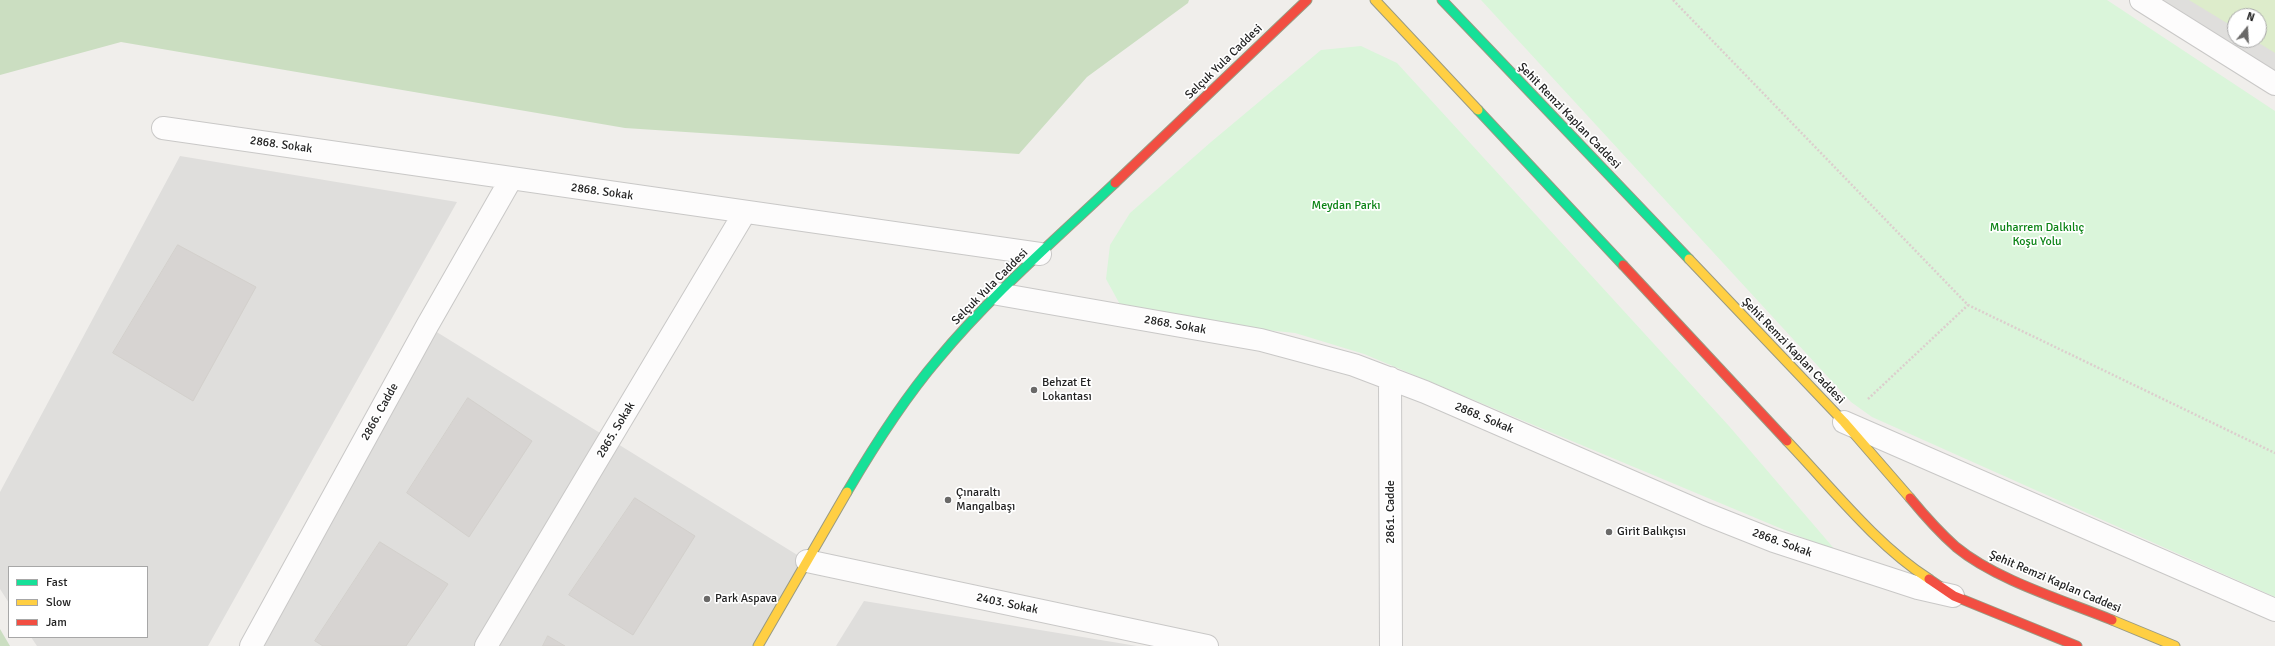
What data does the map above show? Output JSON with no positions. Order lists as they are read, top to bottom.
{
  "streets": {
    "main road": ["Selçuk Yula Caddesi", "Şehit Remzi Kaplan Caddesi"],
    "street": [
      "2868. Sokak",
      "2866. Cadde",
      "2865. Sokak",
      "2861. Cadde",
      "2403. Sokak"
    ]
  },
  "crossings": [
    ["Selçuk Yula Caddesi", "2868. Sokak"],
    ["Selçuk Yula Caddesi", "2403. Sokak"],
    ["2868. Sokak", "2866. Cadde"],
    ["2868. Sokak", "2865. Sokak"],
    ["2868. Sokak", "2861. Cadde"]
  ],
  "parks": ["Meydan Parkı", "Muharrem Dalkılıç Koşu Yolu"],
  "places": [
    "Behzat Et Lokantası",
    "Çınaraltı Mangalbaşı",
    "Girit Balıkçısı",
    "Park Aspava"
  ],
  "legend": ["Fast", "Slow", "Jam"],
  "north": "top"
}
